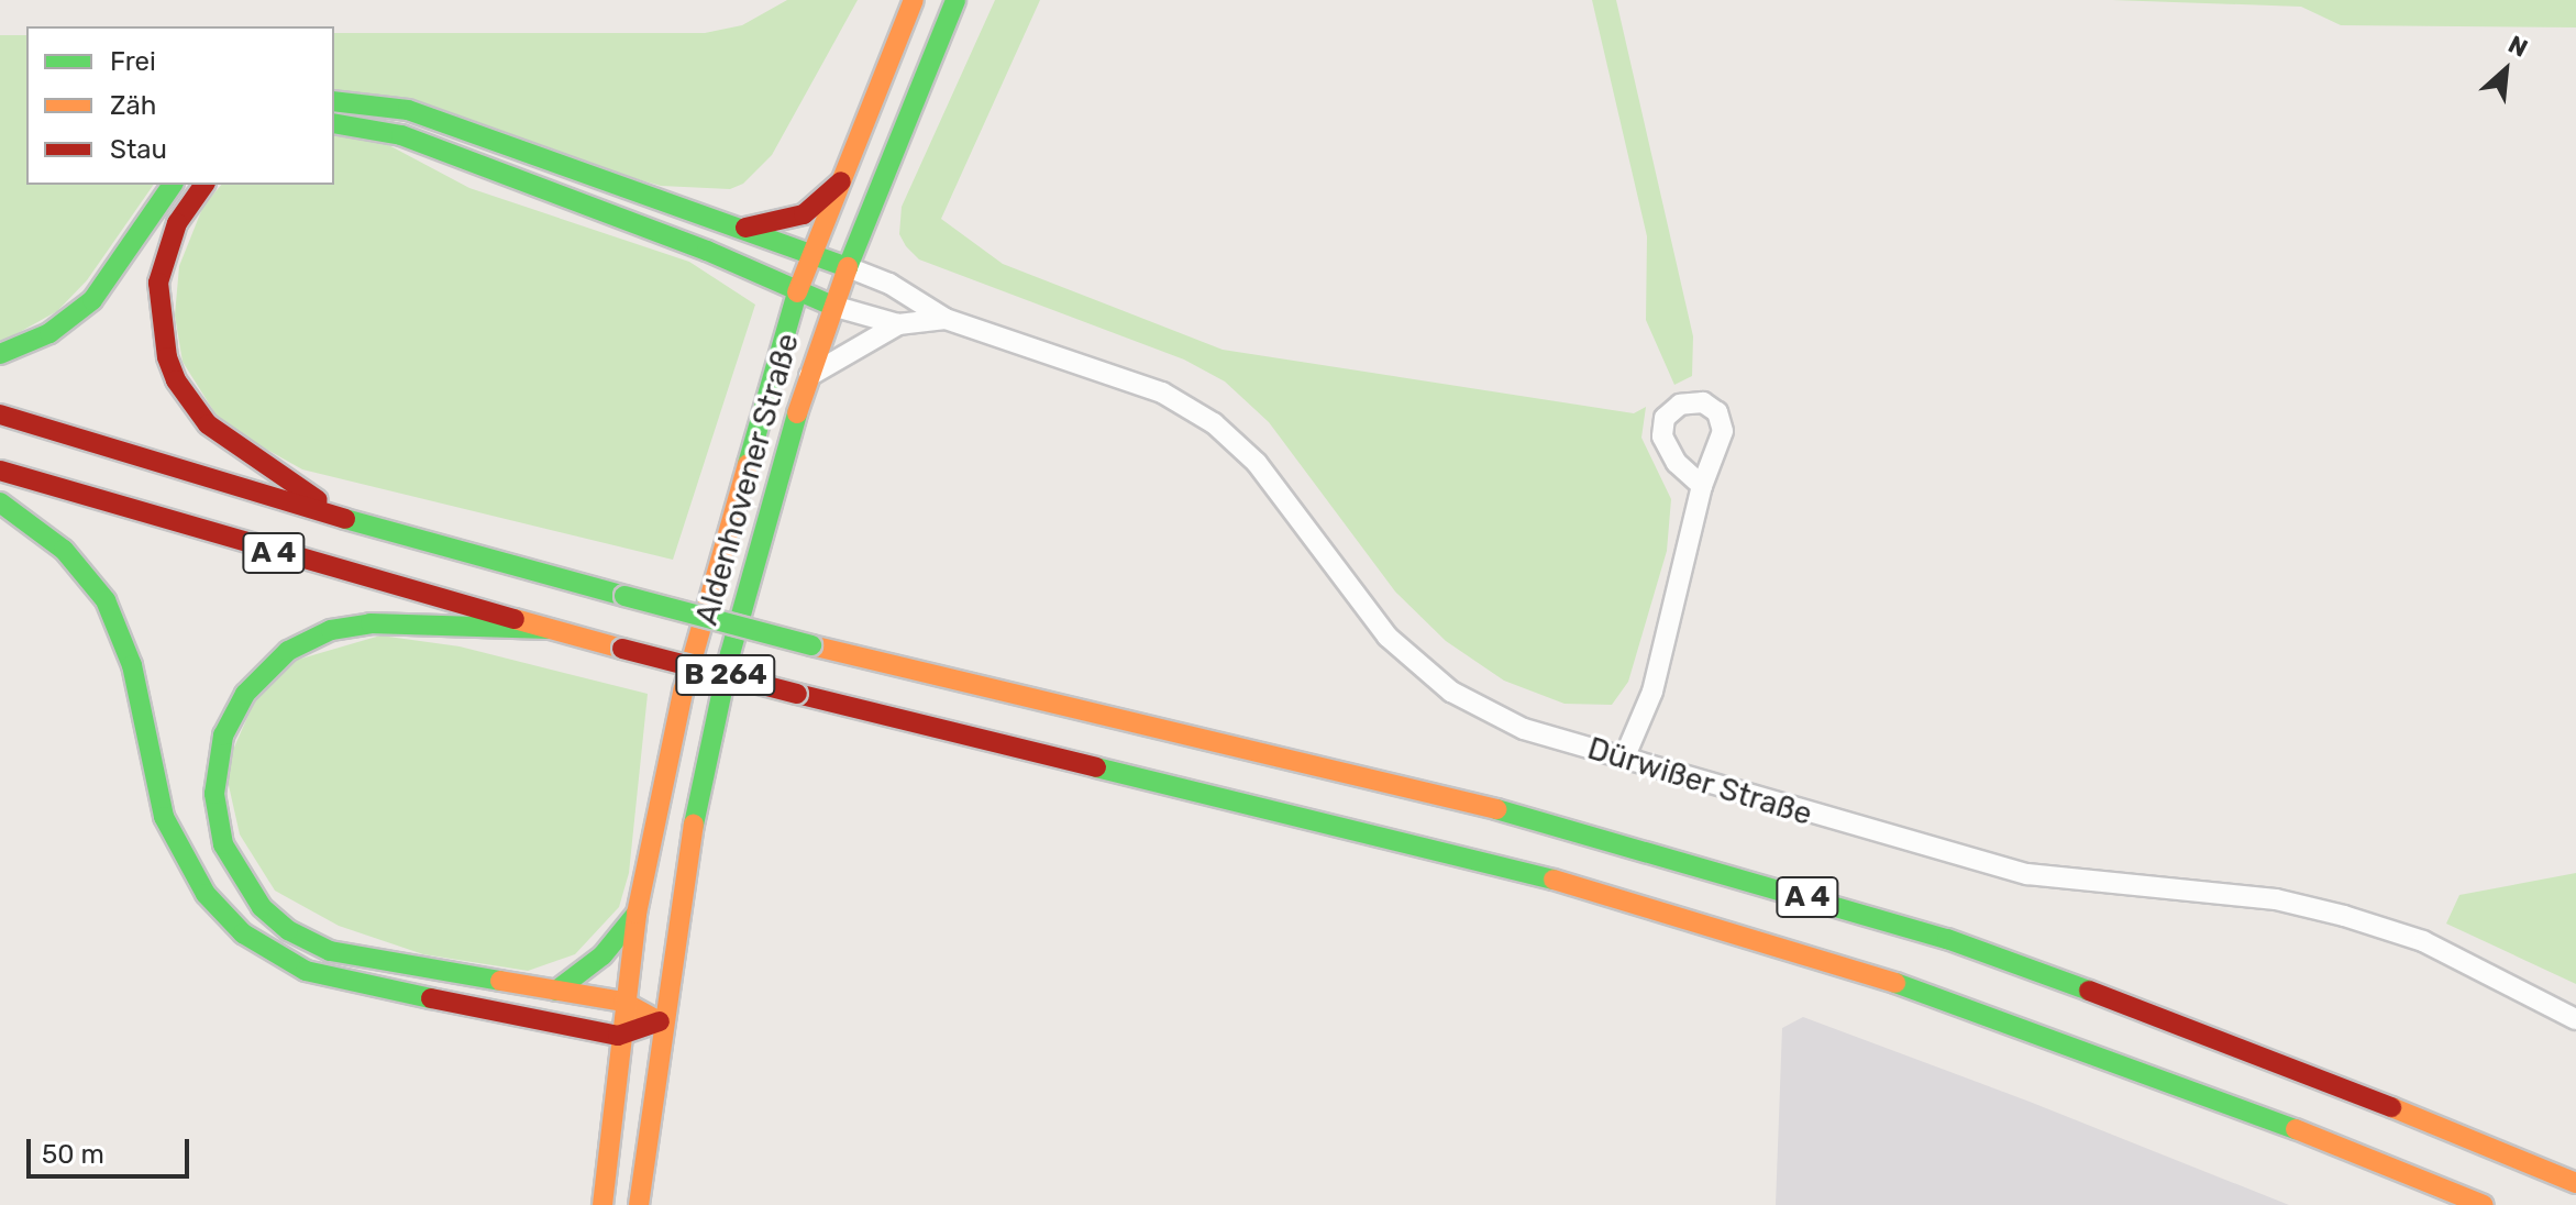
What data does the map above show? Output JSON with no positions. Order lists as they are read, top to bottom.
{
  "streets": {
    "main road": ["Aldenhovener Straße", "A 4", "B 264"],
    "street": ["Dürwißer Straße"]
  },
  "crossings": [
    ["Aldenhovener Straße", "Dürwißer Straße"]
  ],
  "legend": ["Frei", "Zäh", "Stau"],
  "scale_bar": "50 m",
  "north": "top right"
}
